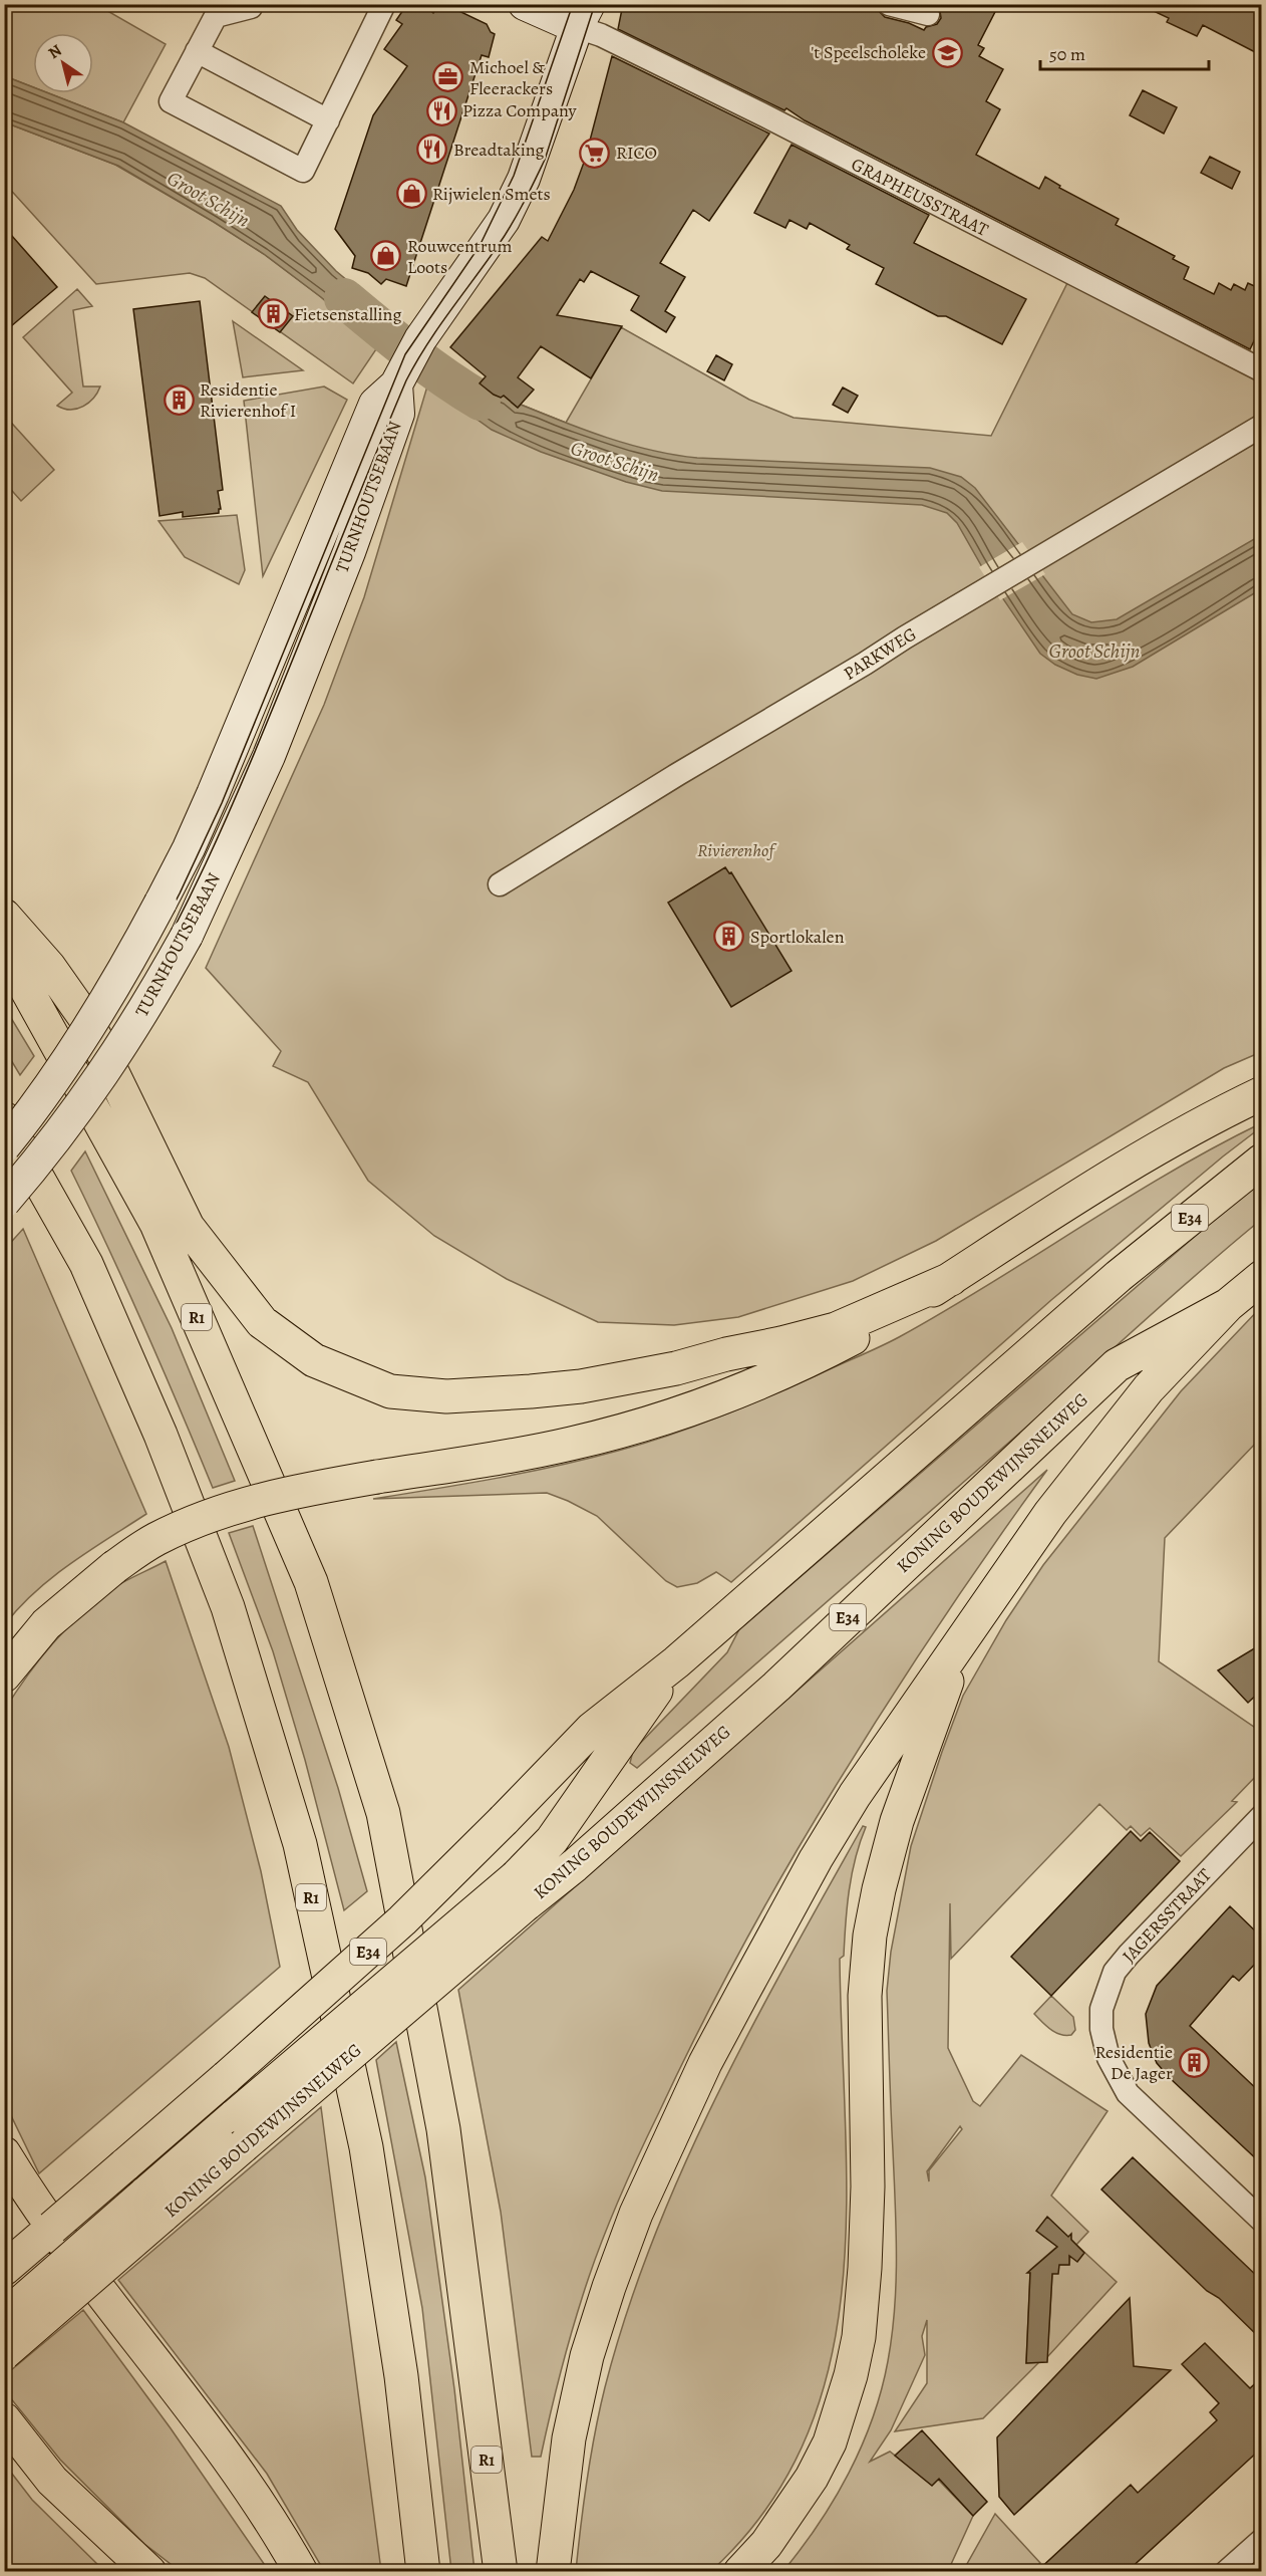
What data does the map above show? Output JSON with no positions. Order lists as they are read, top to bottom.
{
  "streets": {
    "highway": ["E34", "R1", "KONING BOUDEWIJNSNELWEG"],
    "main road": ["TURNHOUTSEBAAN"],
    "street": ["GRAPHEUSSTRAAT", "PARKWEG", "JAGERSSTRAAT"]
  },
  "crossings": [
    ["E34", "KONING BOUDEWIJNSNELWEG"]
  ],
  "water": ["Groot Schijn"],
  "parks": ["Rivierenhof"],
  "places": {
    "school or university": ["'t Speelscholeke"],
    "office": ["Michoel & Fleerackers"],
    "restaurant": ["Pizza Company", "Breadtaking"],
    "supermarket": ["RICO"],
    "shop": ["Rijwielen Smets", "Rouwcentrum Loots"],
    "building": [
      "Fietsenstalling",
      "Residentie Rivierenhof I",
      "Sportlokalen",
      "Residentie De Jager"
    ]
  },
  "scale_bar": "50 m",
  "north": "top left"
}
